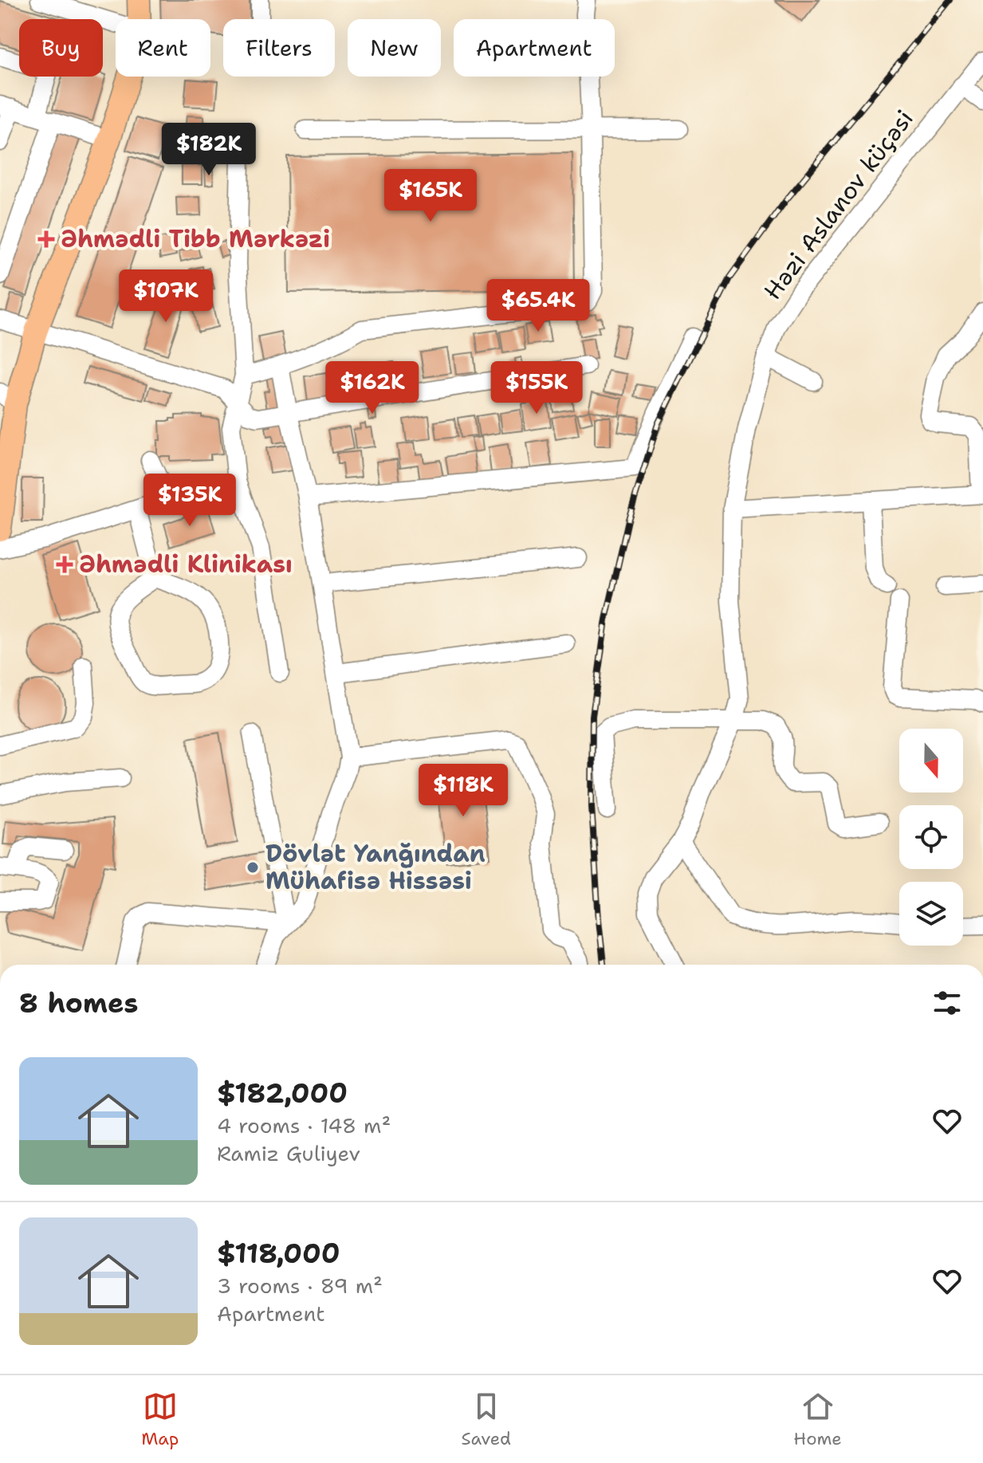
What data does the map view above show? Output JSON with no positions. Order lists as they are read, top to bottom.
{
  "streets": {
    "street": ["Həzi Aslanov küçəsi"]
  },
  "places": {
    "health": ["Əhmədli Tibb Mərkəzi", "Əhmədli Klinikası"],
    "other": ["Dövlət Yanğından Mühafisə Hissəsi"]
  },
  "north": "bottom",
  "page": {
    "chip": [
      "Buy",
      "Rent",
      "Filters",
      "New",
      "Apartment"
    ],
    "price": [
      "$182K",
      "$165K",
      "$107K",
      "$65.4K",
      "$162K",
      "$155K",
      "$135K",
      "$118K"
    ],
    "heading": "8 homes",
    "list": [
      {
        "name": "$182,000",
        "note": "4 rooms · 148 m² · Ramiz Guliyev"
      },
      {
        "name": "$118,000",
        "note": "3 rooms · 89 m² · Apartment"
      }
    ],
    "tabs": ["Map", "Saved", "Home"]
  }
}
